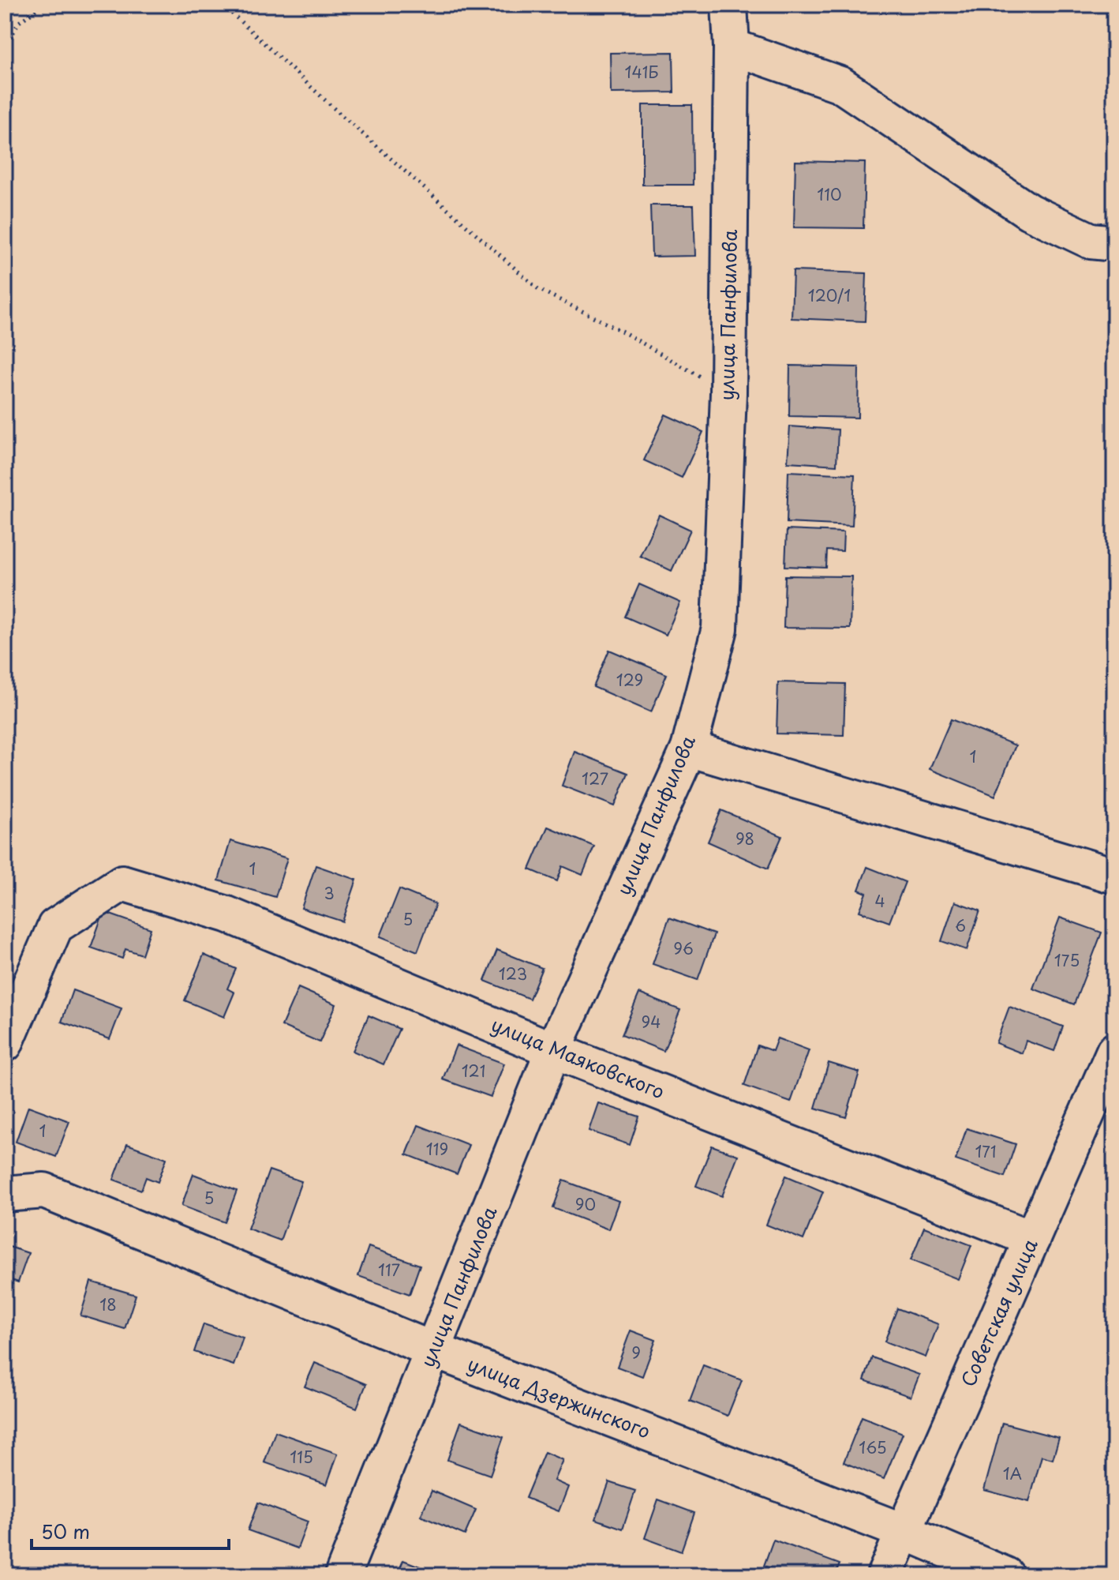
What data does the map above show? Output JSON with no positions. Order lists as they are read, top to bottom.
{
  "streets": {
    "street": [
      "улица Панфилова",
      "улица Маяковского",
      "Советская улица",
      "улица Дзержинского"
    ]
  },
  "crossings": [
    ["улица Панфилова", "улица Маяковского"],
    ["улица Панфилова", "улица Дзержинского"],
    ["улица Маяковского", "Советская улица"],
    ["Советская улица", "улица Дзержинского"]
  ],
  "house_numbers": [
    "141Б",
    "110",
    "120/1",
    "129",
    "1",
    "127",
    "98",
    "1",
    "3",
    "4",
    "5",
    "6",
    "96",
    "175",
    "123",
    "94",
    "121",
    "1",
    "119",
    "171",
    "5",
    "90",
    "117",
    "18",
    "9",
    "165",
    "115",
    "1А"
  ],
  "scale_bar": "50 m"
}
